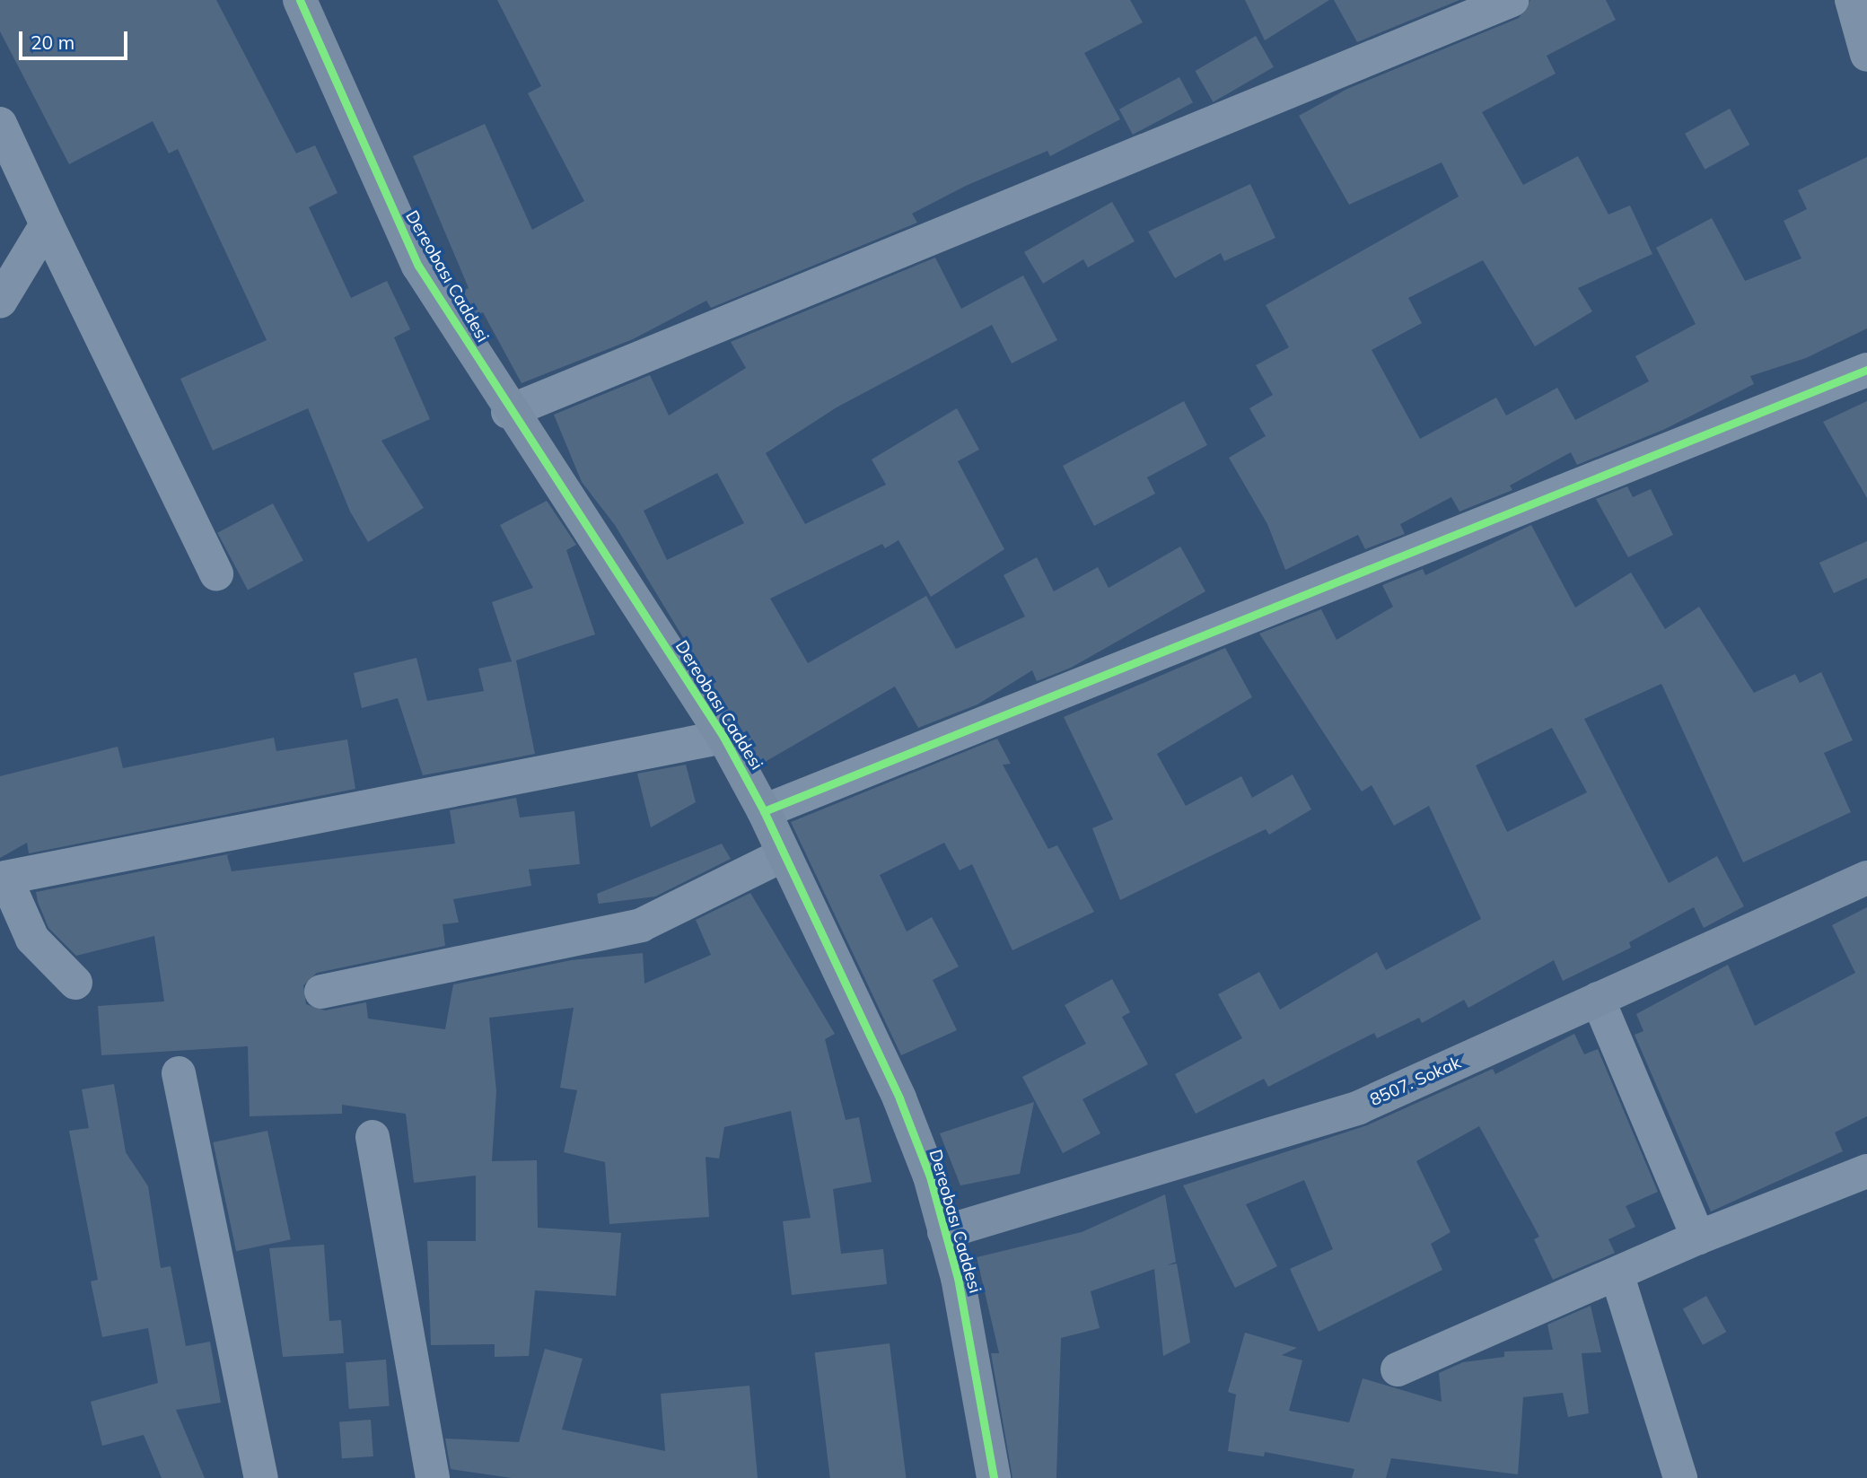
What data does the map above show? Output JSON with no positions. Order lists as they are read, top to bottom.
{
  "streets": {
    "street": ["Dereobası Caddesi", "8507. Sokak"]
  },
  "crossings": [
    ["Dereobası Caddesi", "8507. Sokak"]
  ],
  "scale_bar": "20 m"
}
